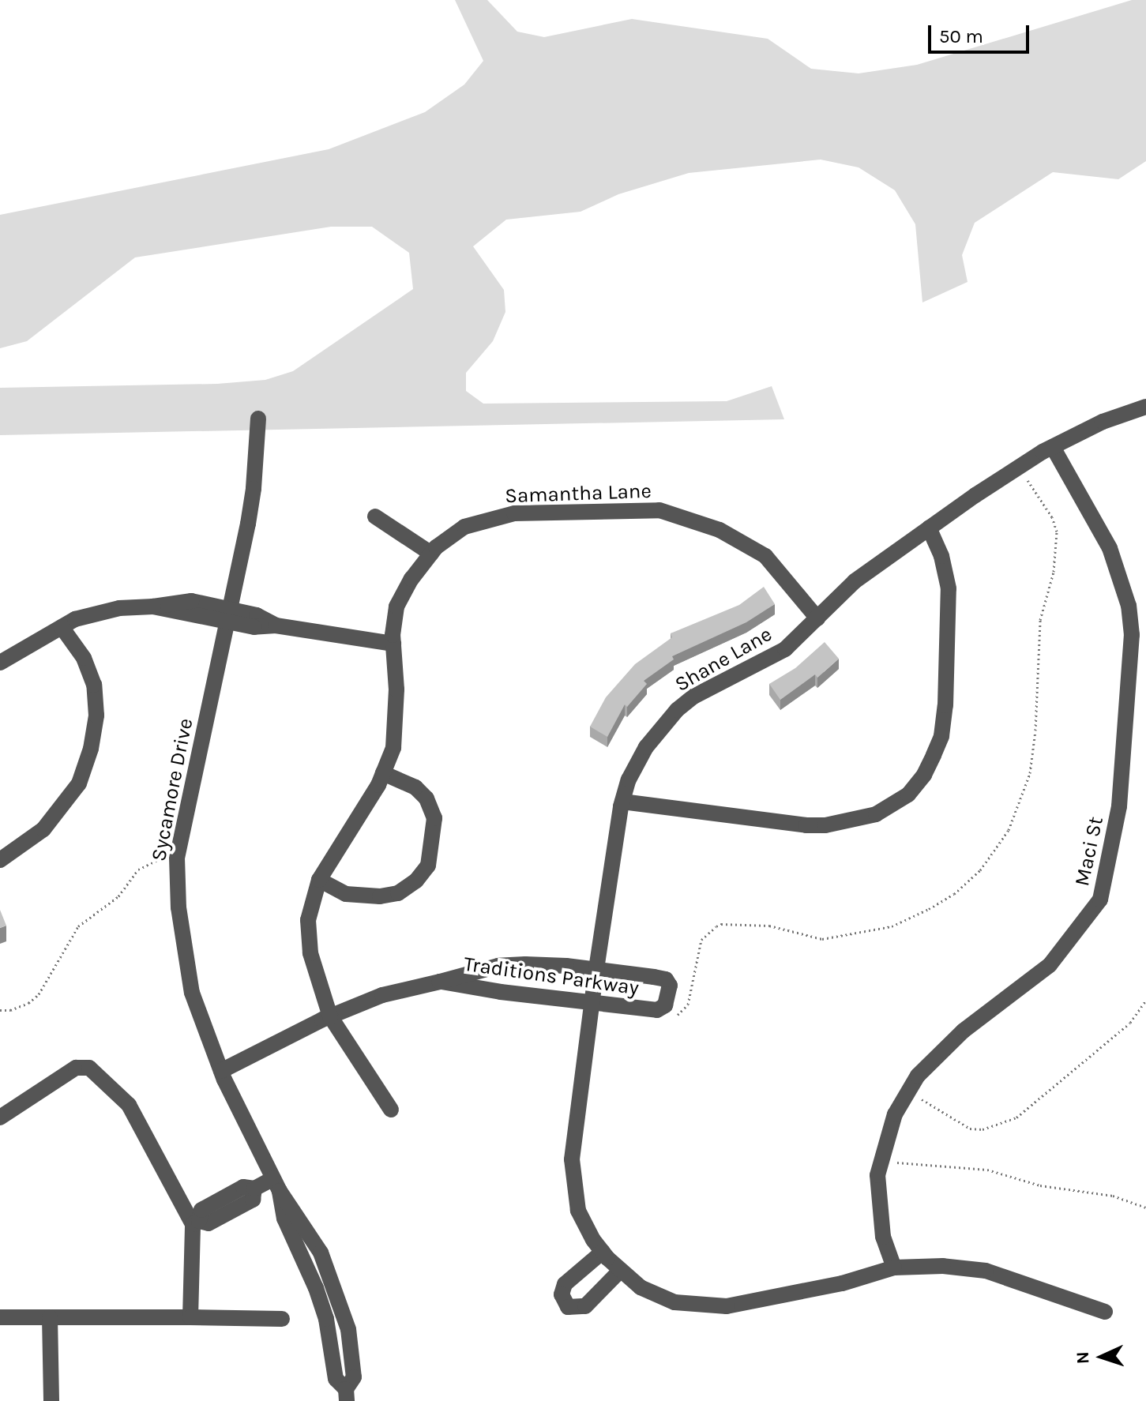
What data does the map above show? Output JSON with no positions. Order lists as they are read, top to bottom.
{
  "streets": {
    "street": [
      "Samantha Lane",
      "Shane Lane",
      "Sycamore Drive",
      "Maci St",
      "Traditions Parkway"
    ]
  },
  "crossings": [
    ["Samantha Lane", "Shane Lane"],
    ["Samantha Lane", "Traditions Parkway"],
    ["Shane Lane", "Maci St"],
    ["Shane Lane", "Traditions Parkway"],
    ["Sycamore Drive", "Traditions Parkway"]
  ],
  "scale_bar": "50 m",
  "north": "left"
}
